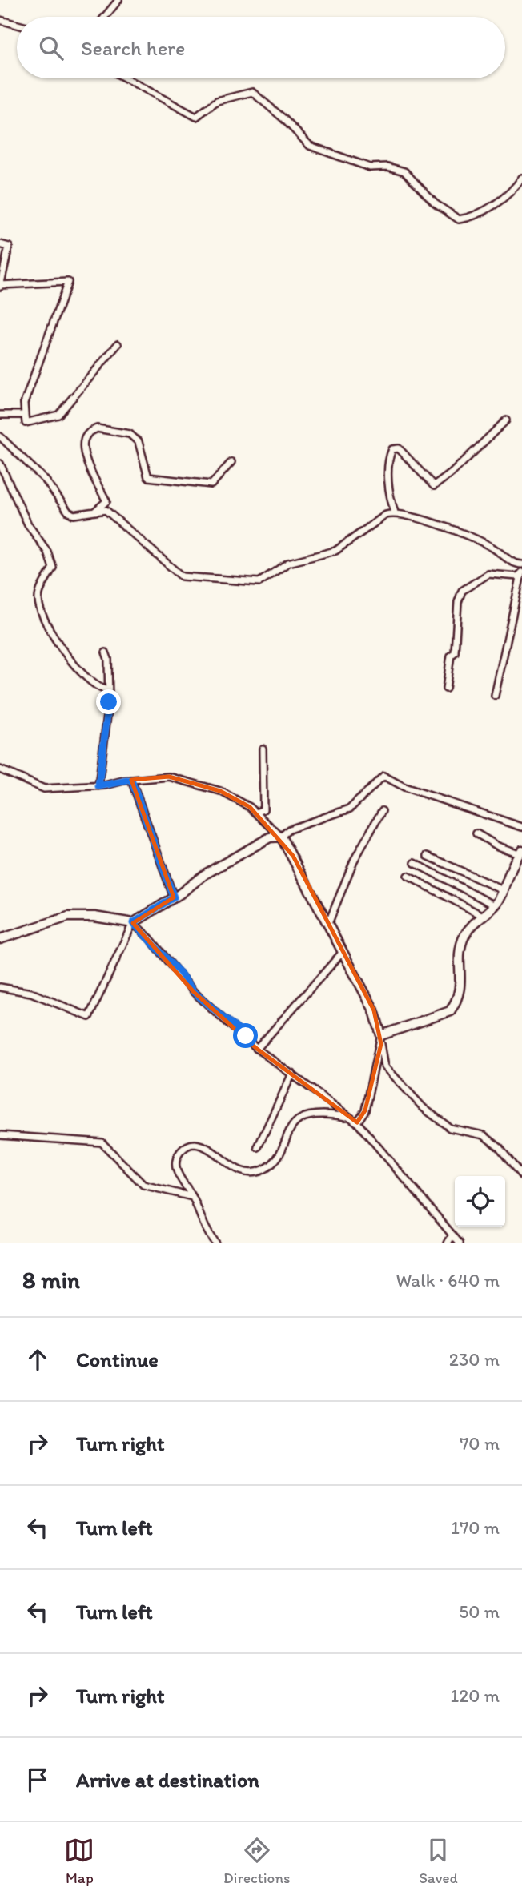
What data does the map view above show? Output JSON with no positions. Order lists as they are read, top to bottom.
{
  "page": {
    "search": "Search here",
    "heading": ["8 min", "Walk · 640 m"],
    "list": [
      ["Continue", "230 m"],
      ["Turn right", "70 m"],
      ["Turn left", "170 m"],
      ["Turn left", "50 m"],
      ["Turn right", "120 m"],
      "Arrive at destination"
    ],
    "nav": ["Map", "Directions", "Saved"]
  }
}
